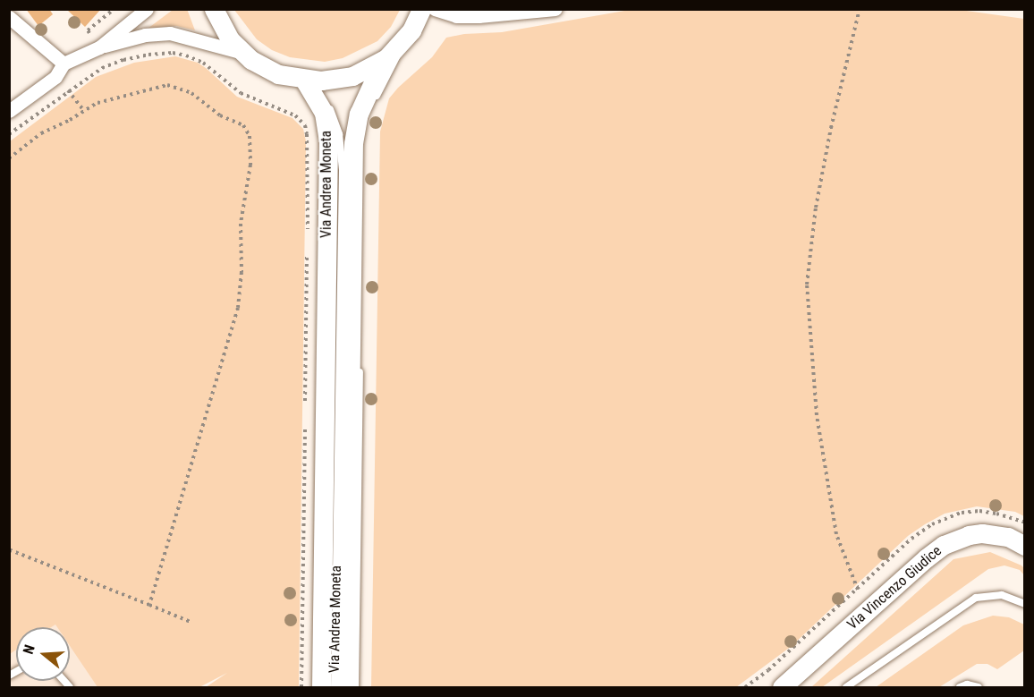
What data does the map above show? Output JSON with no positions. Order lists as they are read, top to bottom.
{
  "streets": {
    "street": ["Via Andrea Moneta", "Via Vincenzo Giudice"]
  },
  "north": "left"
}
